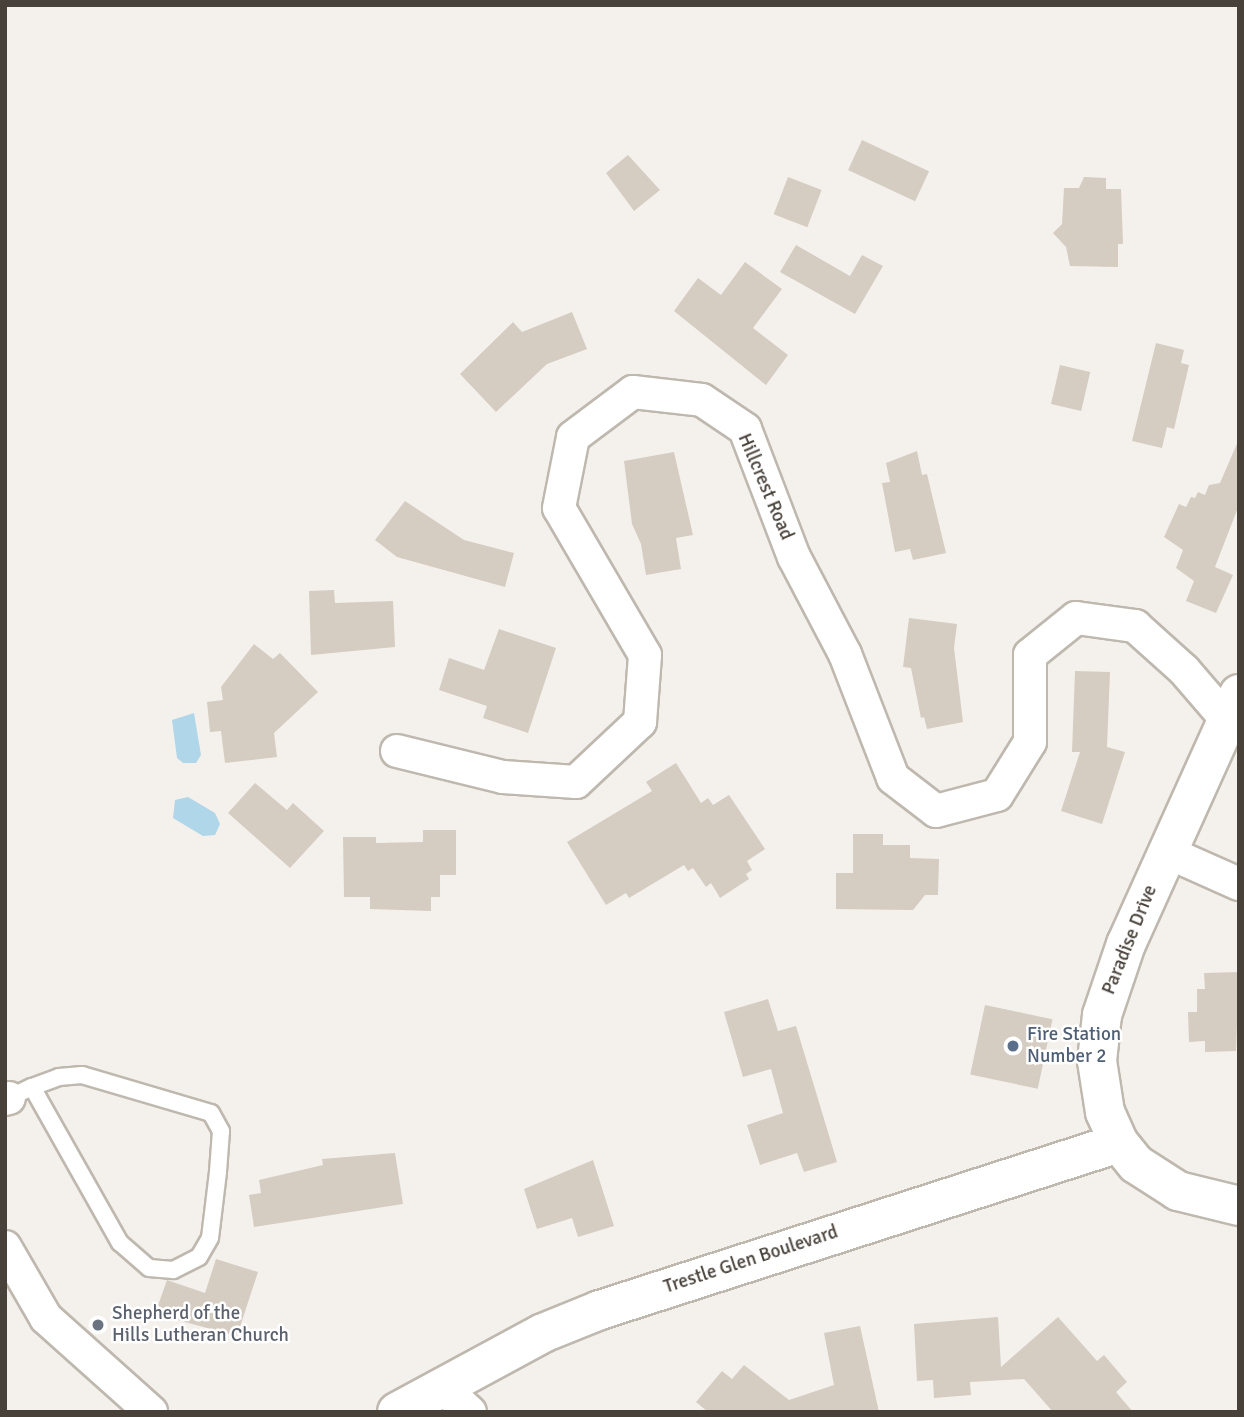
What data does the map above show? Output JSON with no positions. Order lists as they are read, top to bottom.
{
  "streets": {
    "street": ["Hillcrest Road", "Paradise Drive", "Trestle Glen Boulevard"]
  },
  "crossings": [
    ["Hillcrest Road", "Paradise Drive"],
    ["Paradise Drive", "Trestle Glen Boulevard"]
  ],
  "places": ["Fire Station Number 2", "Shepherd of the Hills Lutheran Church"]
}
